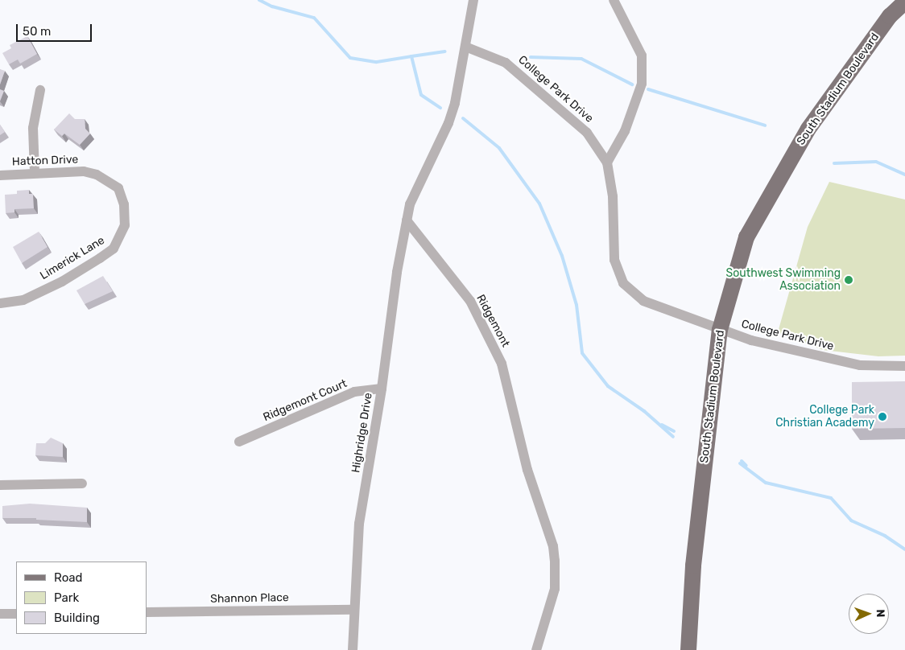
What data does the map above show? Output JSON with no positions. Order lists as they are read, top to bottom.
{
  "streets": {
    "main road": ["South Stadium Boulevard"],
    "street": [
      "College Park Drive",
      "Hatton Drive",
      "Limerick Lane",
      "Ridgemont",
      "Ridgemont Court",
      "Highridge Drive",
      "Shannon Place"
    ]
  },
  "crossings": [
    ["College Park Drive", "South Stadium Boulevard"],
    ["Hatton Drive", "Limerick Lane"],
    ["Ridgemont", "Highridge Drive"],
    ["Ridgemont Court", "Highridge Drive"],
    ["Highridge Drive", "Shannon Place"]
  ],
  "places": ["Southwest Swimming Association", "College Park Christian Academy"],
  "legend": ["Road", "Park", "Building"],
  "scale_bar": "50 m",
  "north": "right"
}
